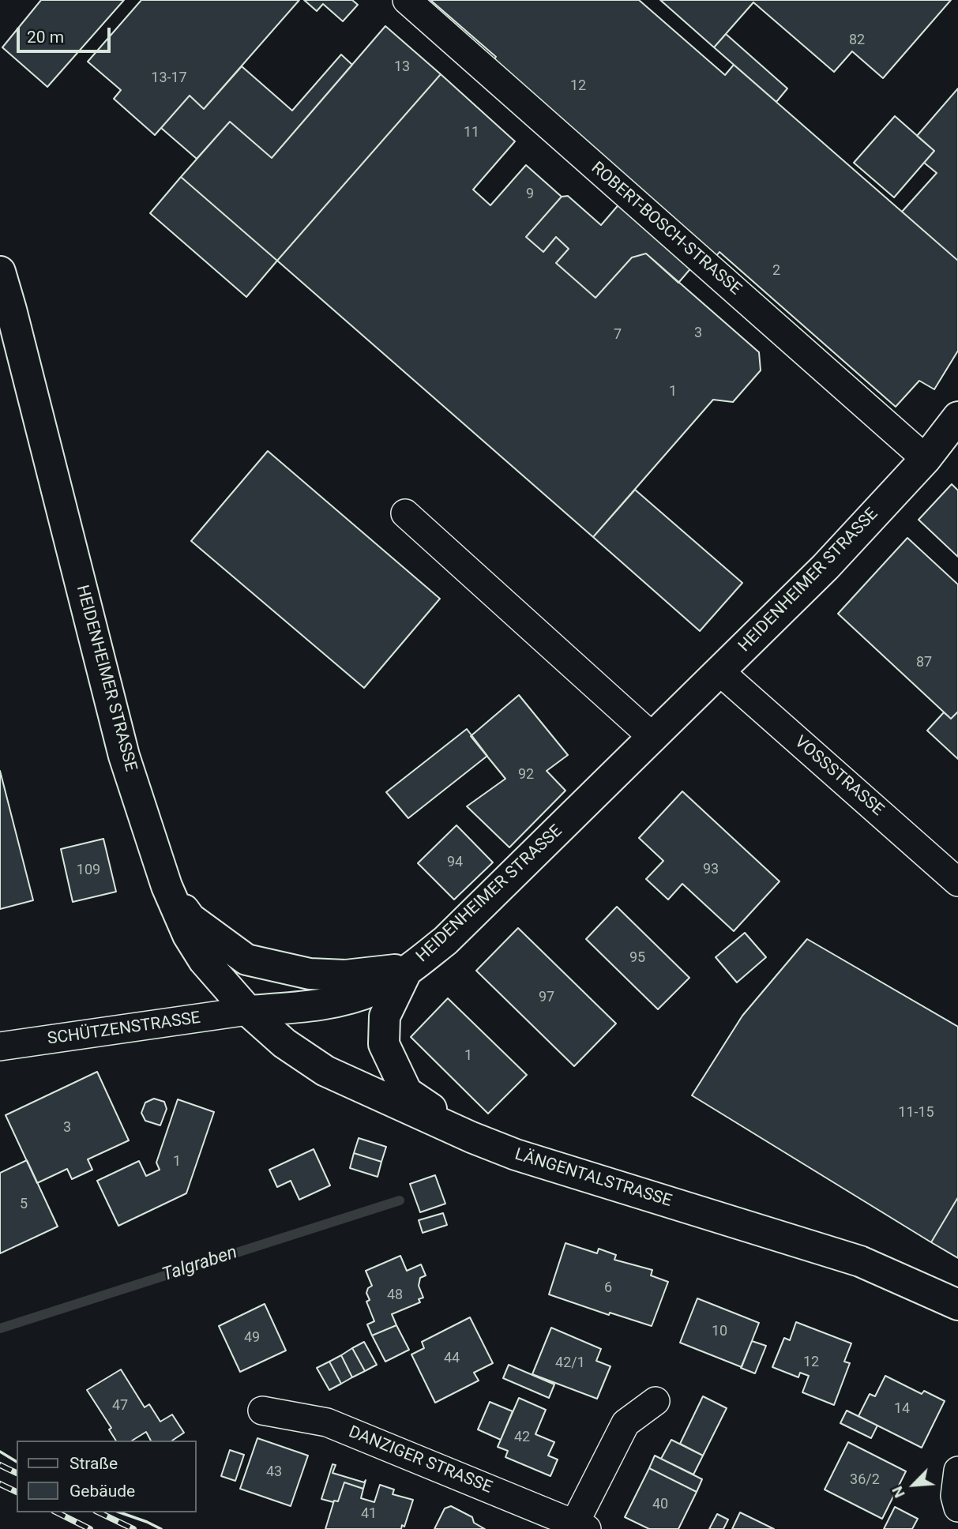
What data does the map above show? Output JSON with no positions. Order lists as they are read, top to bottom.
{
  "streets": {
    "main road": ["HEIDENHEIMER STRASSE", "LÄNGENTALSTRASSE"],
    "street": [
      "ROBERT-BOSCH-STRASSE",
      "VOSSSTRASSE",
      "SCHÜTZENSTRASSE",
      "DANZIGER STRASSE"
    ]
  },
  "crossings": [
    ["ROBERT-BOSCH-STRASSE", "HEIDENHEIMER STRASSE"],
    ["HEIDENHEIMER STRASSE", "VOSSSTRASSE"],
    ["HEIDENHEIMER STRASSE", "SCHÜTZENSTRASSE"],
    ["HEIDENHEIMER STRASSE", "LÄNGENTALSTRASSE"],
    ["SCHÜTZENSTRASSE", "LÄNGENTALSTRASSE"]
  ],
  "water": ["Talgraben"],
  "house_numbers": [
    "82",
    "13",
    "13-17",
    "12",
    "11",
    "9",
    "2",
    "3",
    "7",
    "1",
    "87",
    "92",
    "94",
    "93",
    "109",
    "95",
    "97",
    "1",
    "11-15",
    "3",
    "1",
    "5",
    "6",
    "48",
    "10",
    "49",
    "44",
    "12",
    "42/1",
    "47",
    "14",
    "42",
    "43",
    "36/2",
    "40",
    "41"
  ],
  "legend": ["Straße", "Gebäude"],
  "scale_bar": "20 m",
  "north": "bottom left"
}
